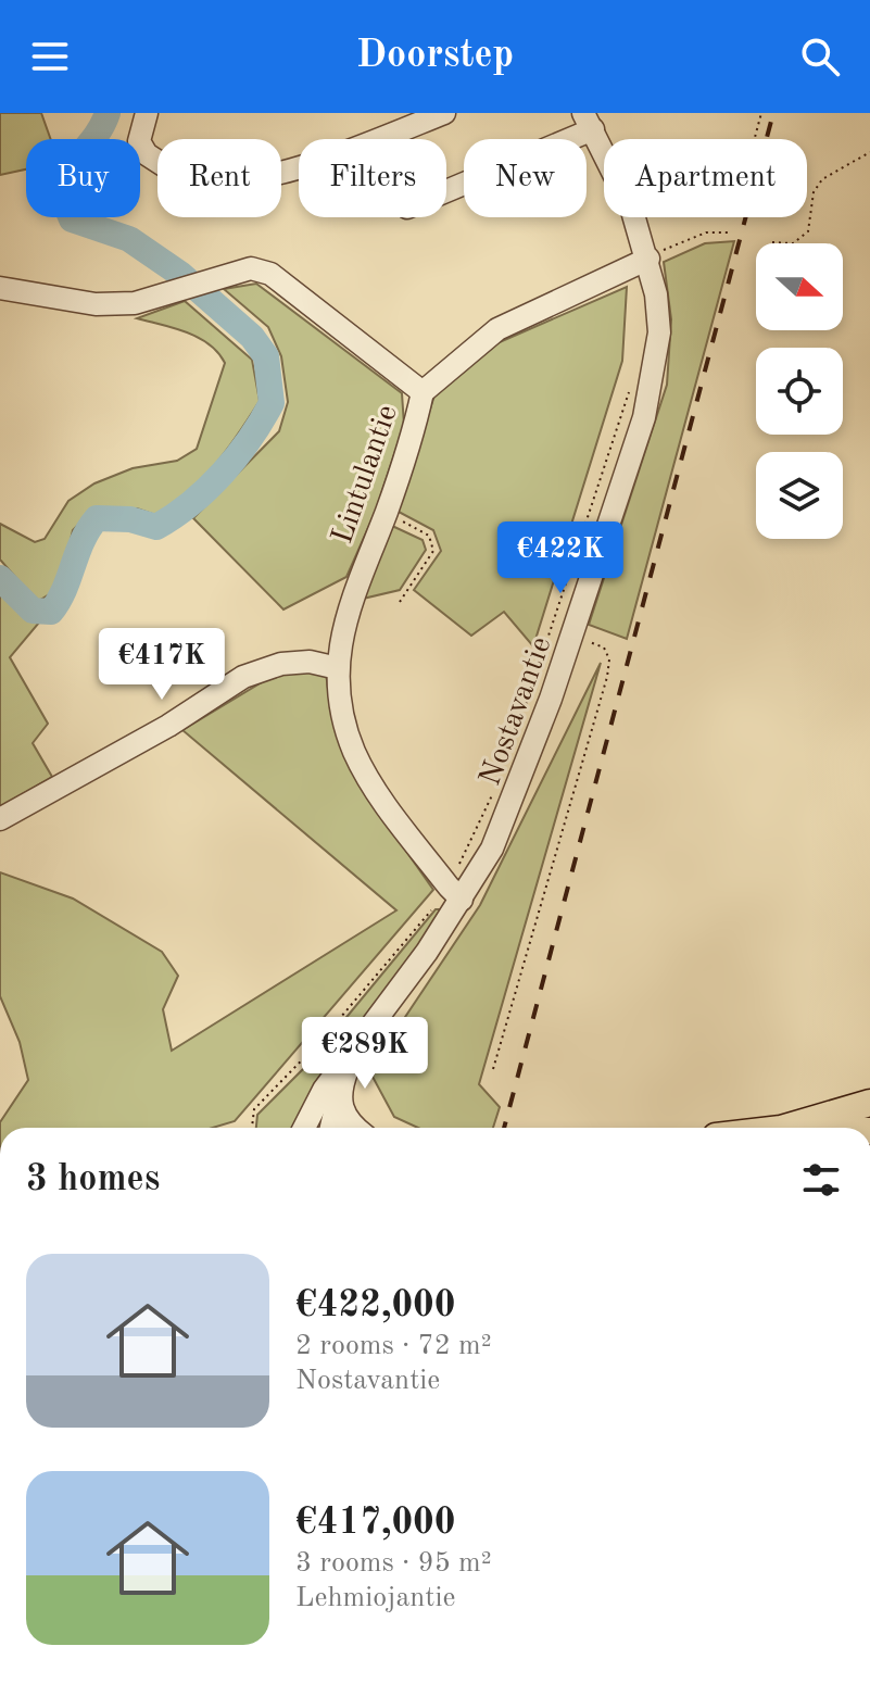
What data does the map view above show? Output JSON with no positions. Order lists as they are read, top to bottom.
{
  "streets": {
    "street": ["Lintulantie", "Nostavantie"]
  },
  "crossings": [
    ["Lintulantie", "Nostavantie"]
  ],
  "north": "right",
  "page": {
    "header": "Doorstep",
    "chip": [
      "Buy",
      "Rent",
      "Filters",
      "New",
      "Apartment"
    ],
    "price": ["€422K", "€417K", "€289K"],
    "heading": "3 homes",
    "list": [
      {
        "name": "€422,000",
        "note": "2 rooms · 72 m² · Nostavantie"
      },
      {
        "name": "€417,000",
        "note": "3 rooms · 95 m² · Lehmiojantie"
      }
    ]
  }
}
